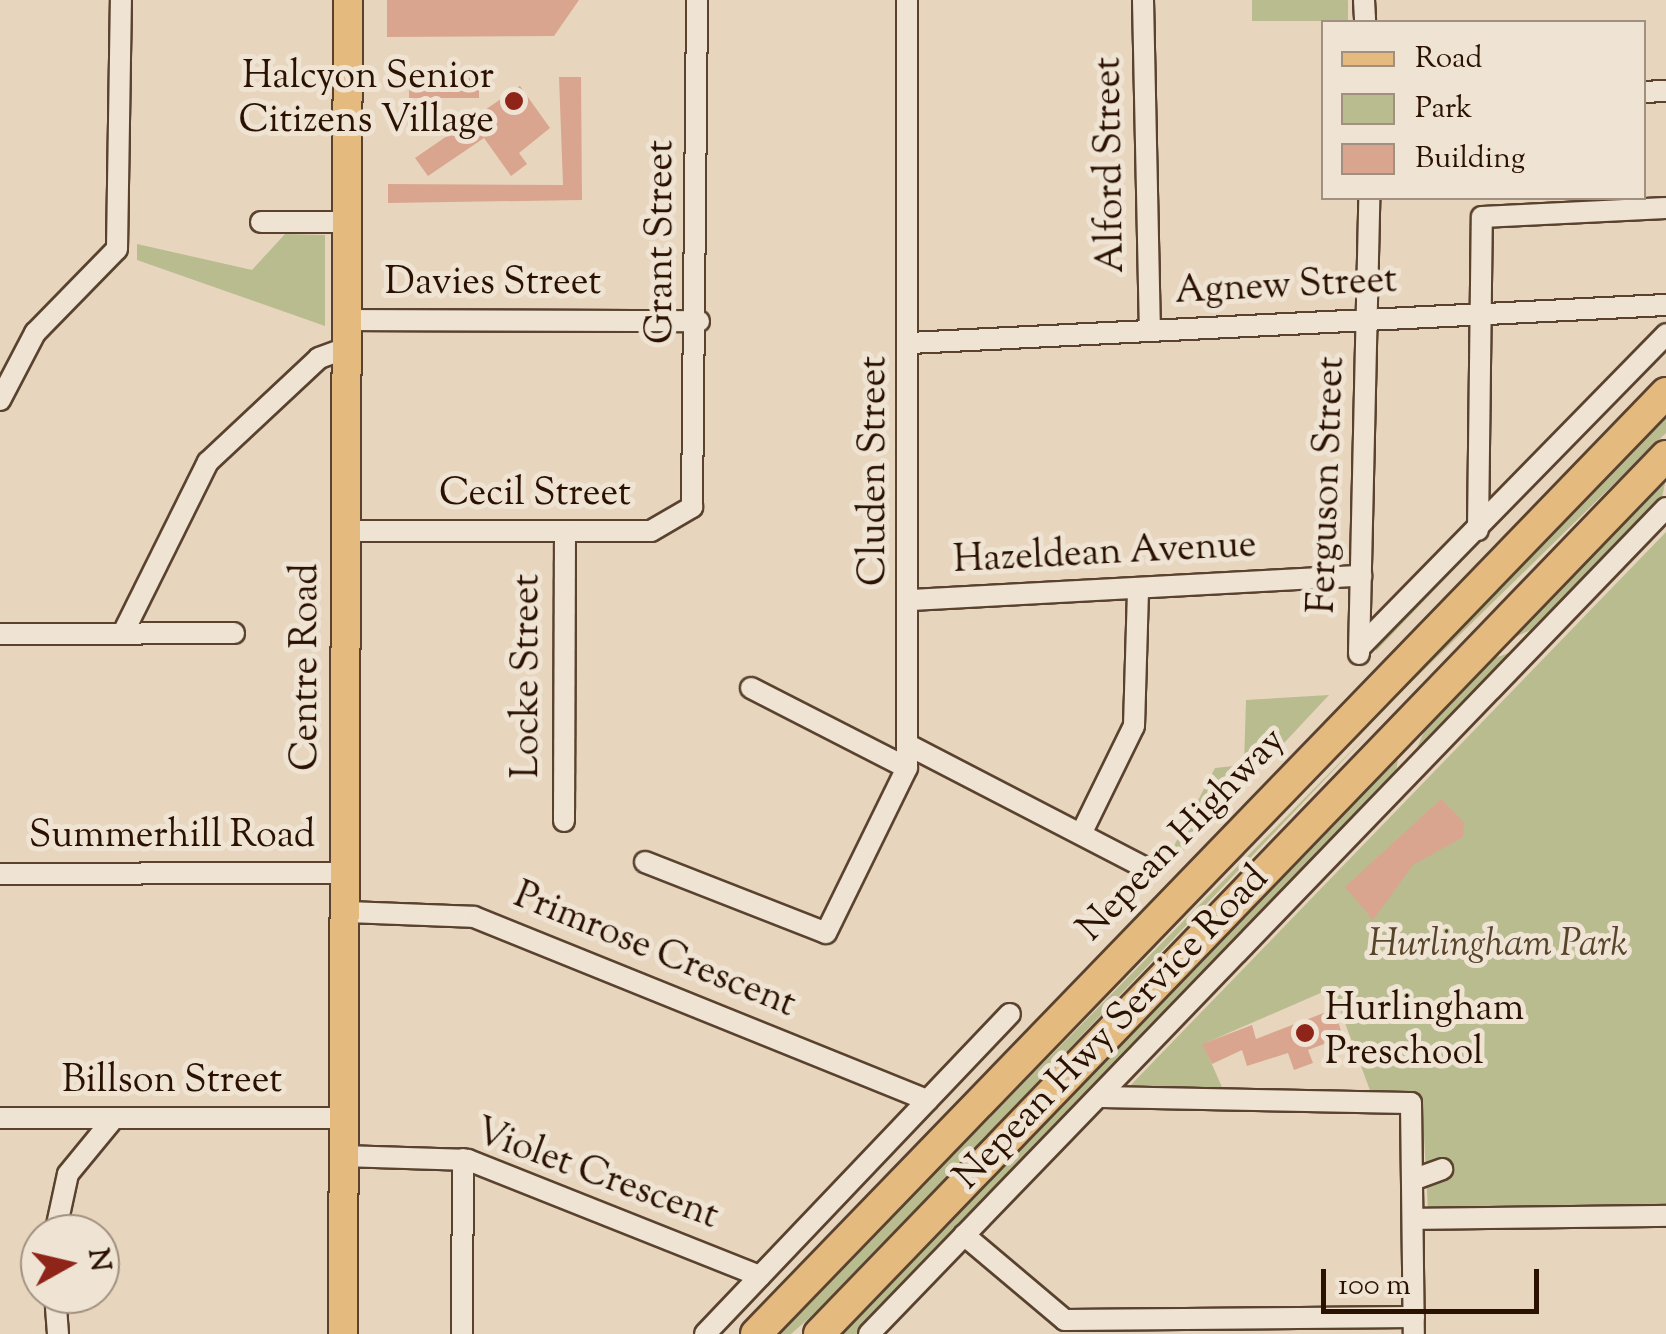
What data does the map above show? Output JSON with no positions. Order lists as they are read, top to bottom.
{
  "streets": {
    "highway": ["Nepean Highway"],
    "main road": ["Centre Road"],
    "street": [
      "Alford Street",
      "Grant Street",
      "Davies Street",
      "Agnew Street",
      "Cluden Street",
      "Ferguson Street",
      "Cecil Street",
      "Hazeldean Avenue",
      "Locke Street",
      "Summerhill Road",
      "Primrose Crescent",
      "Nepean Hwy Service Road",
      "Billson Street",
      "Violet Crescent"
    ]
  },
  "crossings": [
    ["Alford Street", "Agnew Street"],
    ["Grant Street", "Davies Street"],
    ["Grant Street", "Cecil Street"],
    ["Davies Street", "Centre Road"],
    ["Agnew Street", "Cluden Street"],
    ["Agnew Street", "Ferguson Street"],
    ["Cluden Street", "Hazeldean Avenue"],
    ["Ferguson Street", "Hazeldean Avenue"],
    ["Cecil Street", "Centre Road"],
    ["Cecil Street", "Locke Street"],
    ["Centre Road", "Summerhill Road"],
    ["Centre Road", "Primrose Crescent"],
    ["Centre Road", "Billson Street"],
    ["Centre Road", "Violet Crescent"]
  ],
  "parks": ["Hurlingham Park"],
  "places": ["Halcyon Senior Citizens Village", "Hurlingham Preschool"],
  "legend": ["Road", "Park", "Building"],
  "scale_bar": "100 m",
  "north": "right"
}
